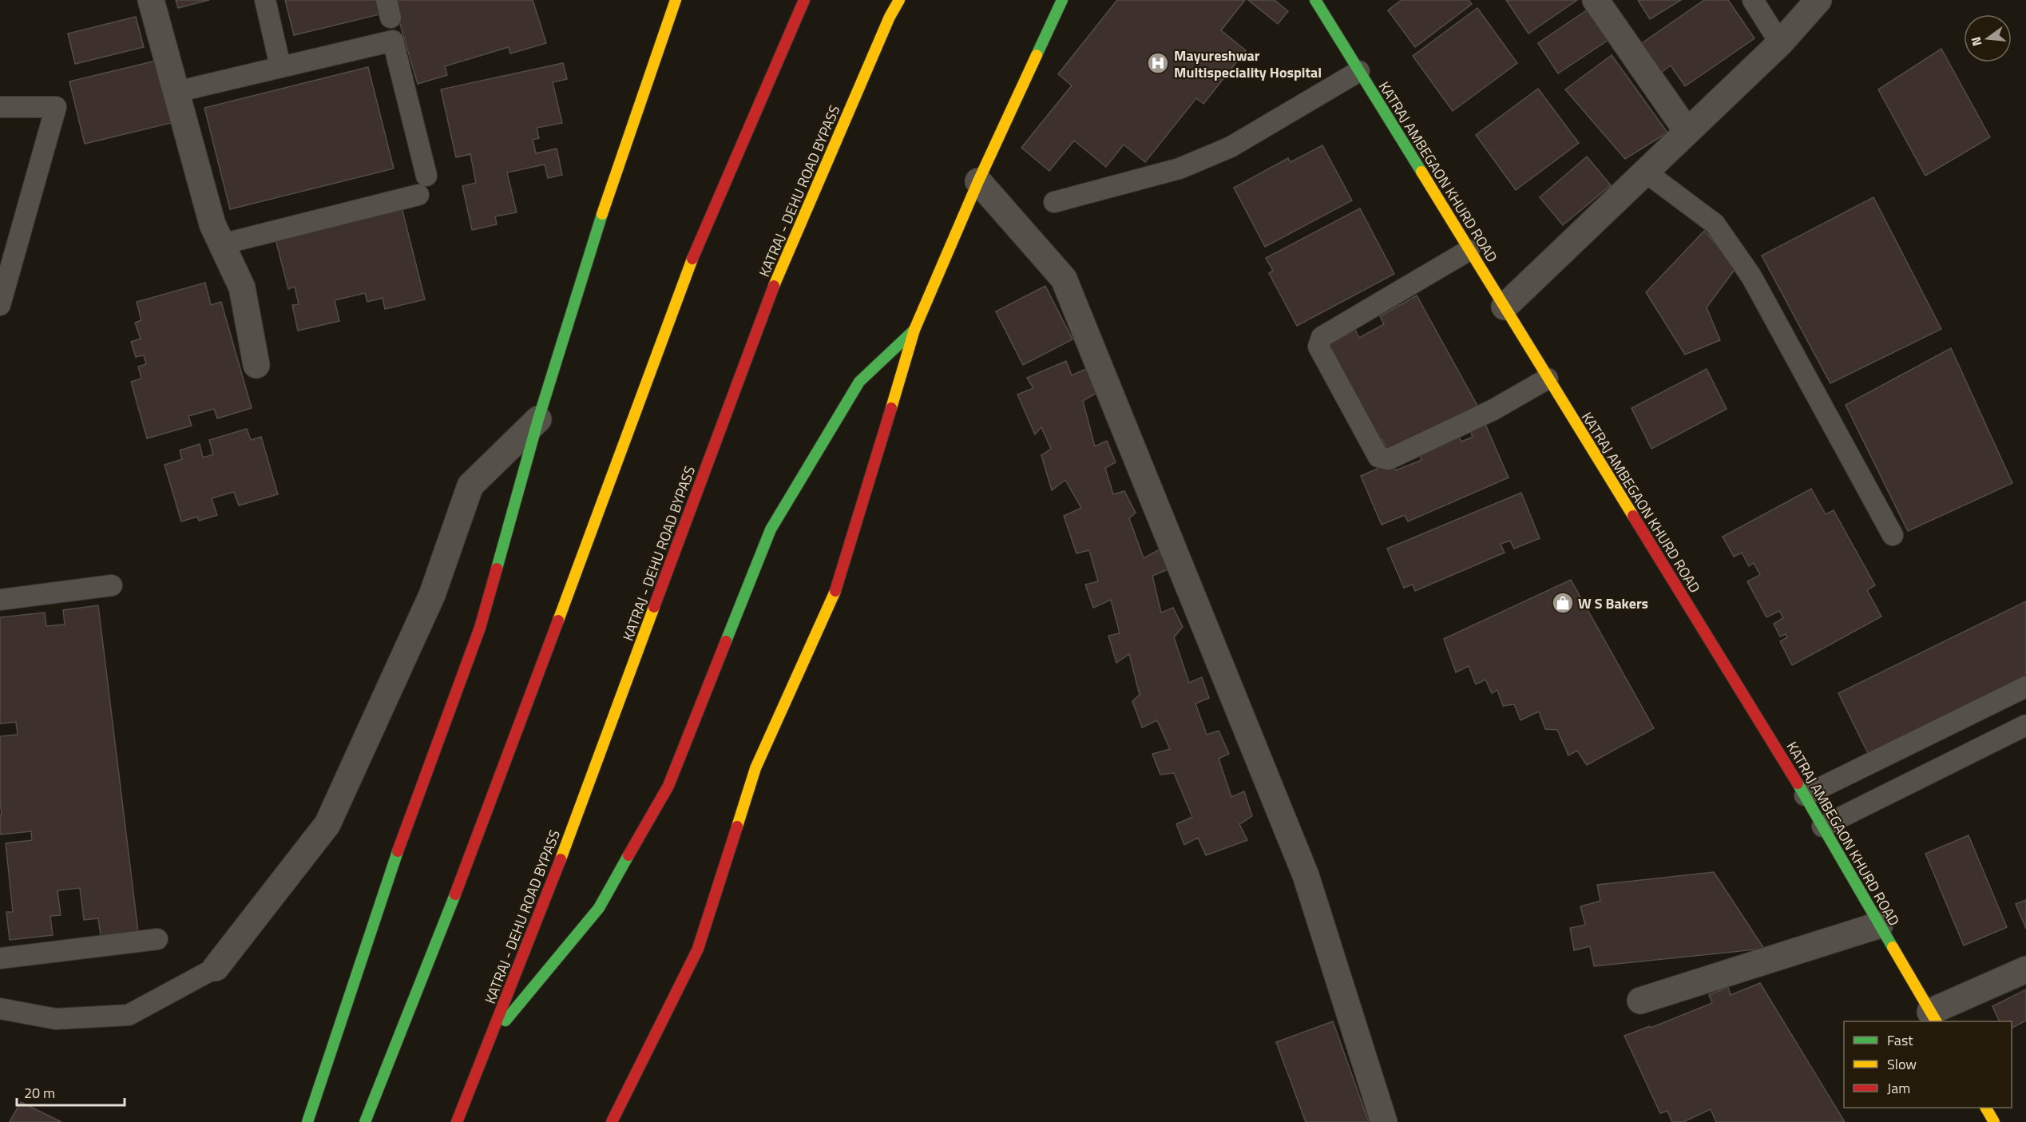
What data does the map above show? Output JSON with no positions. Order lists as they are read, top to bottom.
{
  "streets": {
    "main road": ["KATRAJ AMBEGAON KHURD ROAD", "KATRAJ - DEHU ROAD BYPASS"]
  },
  "places": {
    "hospital": ["Mayureshwar Multispeciality Hospital"],
    "shop": ["W S Bakers"]
  },
  "legend": ["Fast", "Slow", "Jam"],
  "scale_bar": "20 m",
  "north": "left"
}
